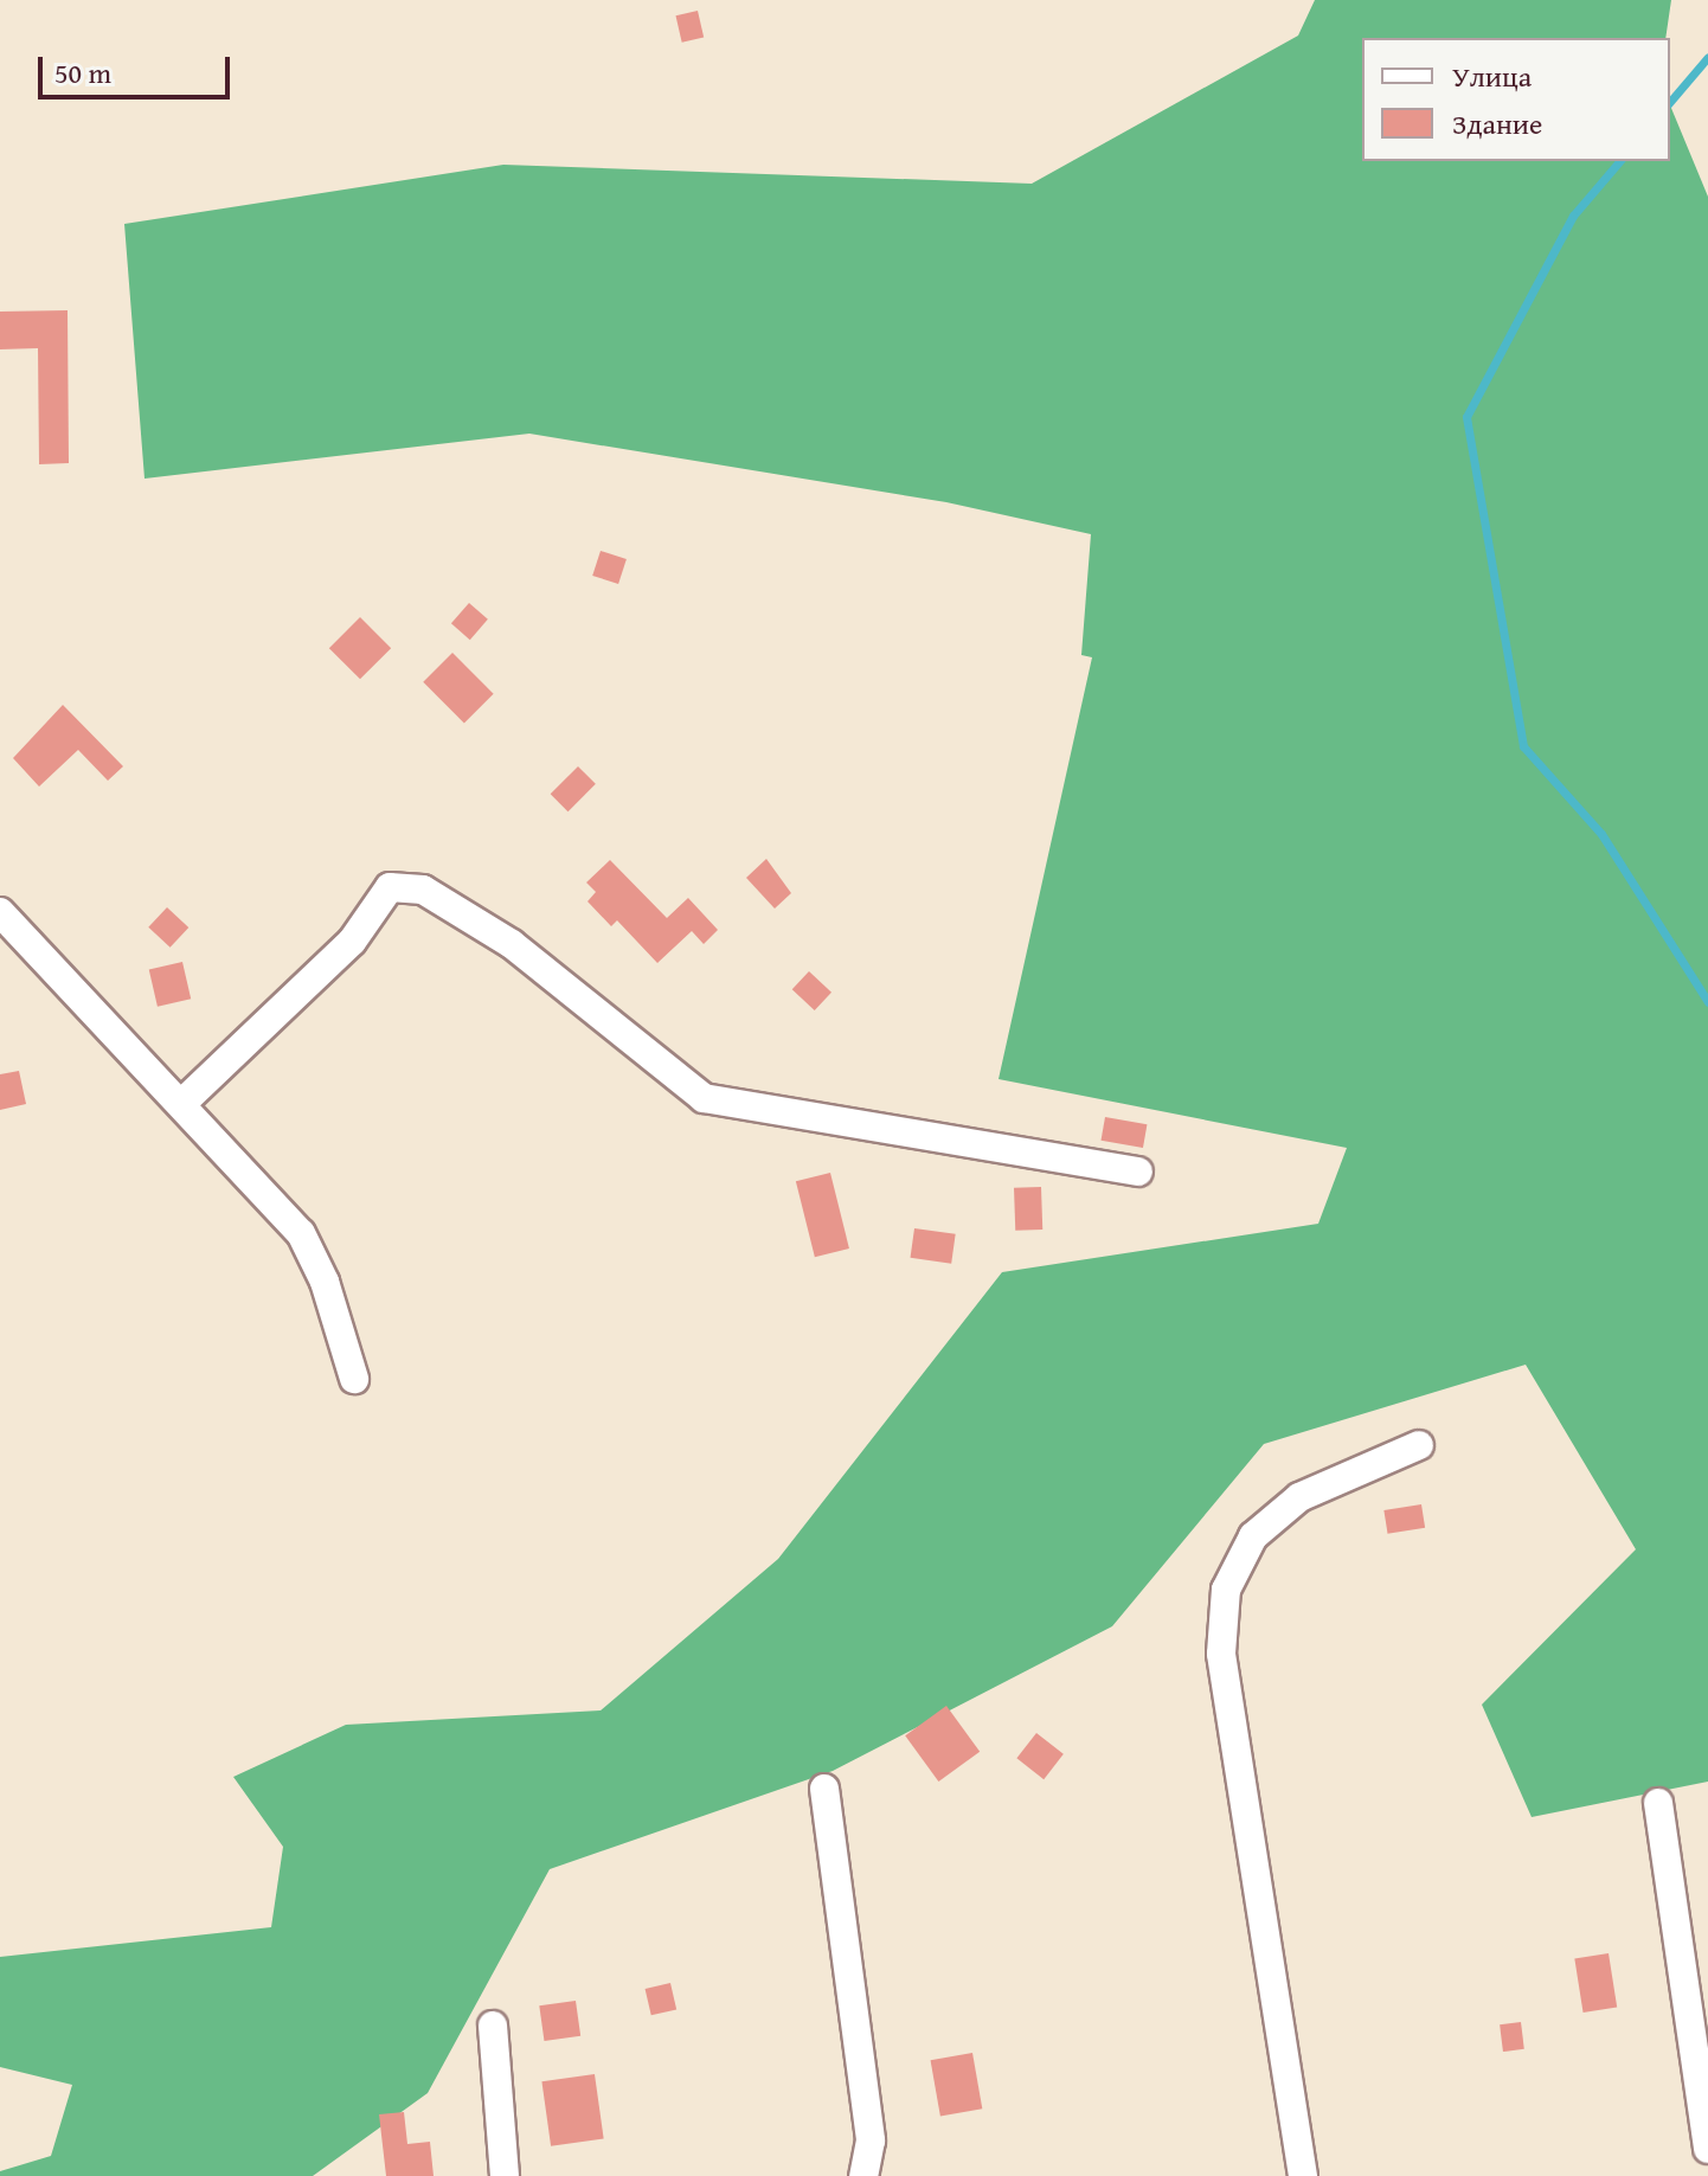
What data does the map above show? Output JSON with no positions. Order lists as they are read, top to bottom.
{
  "legend": ["Улица", "Здание"],
  "scale_bar": "50 m"
}
